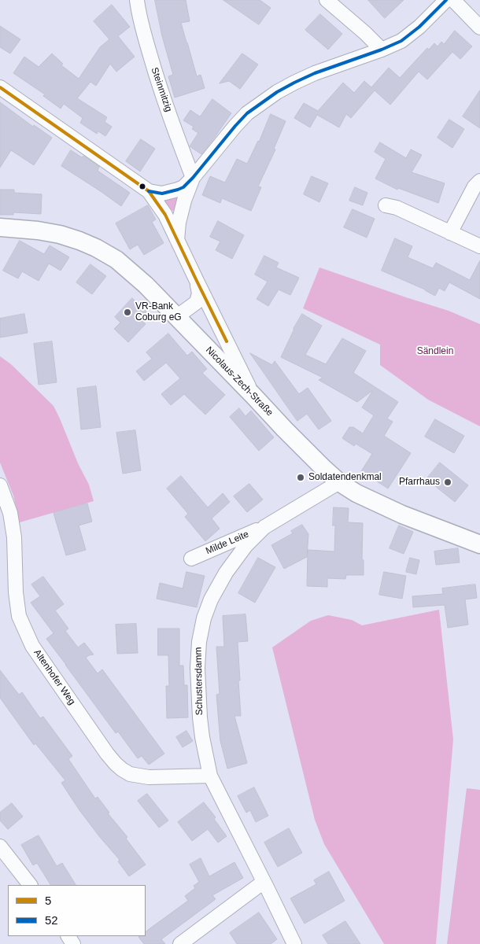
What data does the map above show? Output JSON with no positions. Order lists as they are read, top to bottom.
{
  "streets": {
    "street": [
      "Steinmitzig",
      "Nicolaus-Zech-Straße",
      "Milde Leite",
      "Altenhofer Weg",
      "Schustersdamm"
    ]
  },
  "crossings": [
    ["Nicolaus-Zech-Straße", "Schustersdamm"],
    ["Milde Leite", "Schustersdamm"],
    ["Altenhofer Weg", "Schustersdamm"]
  ],
  "parks": ["Sändlein"],
  "places": ["VR-Bank Coburg eG", "Soldatendenkmal", "Pfarrhaus"],
  "lines": ["transit line 52", "transit line 5"],
  "legend": ["5", "52"]
}
